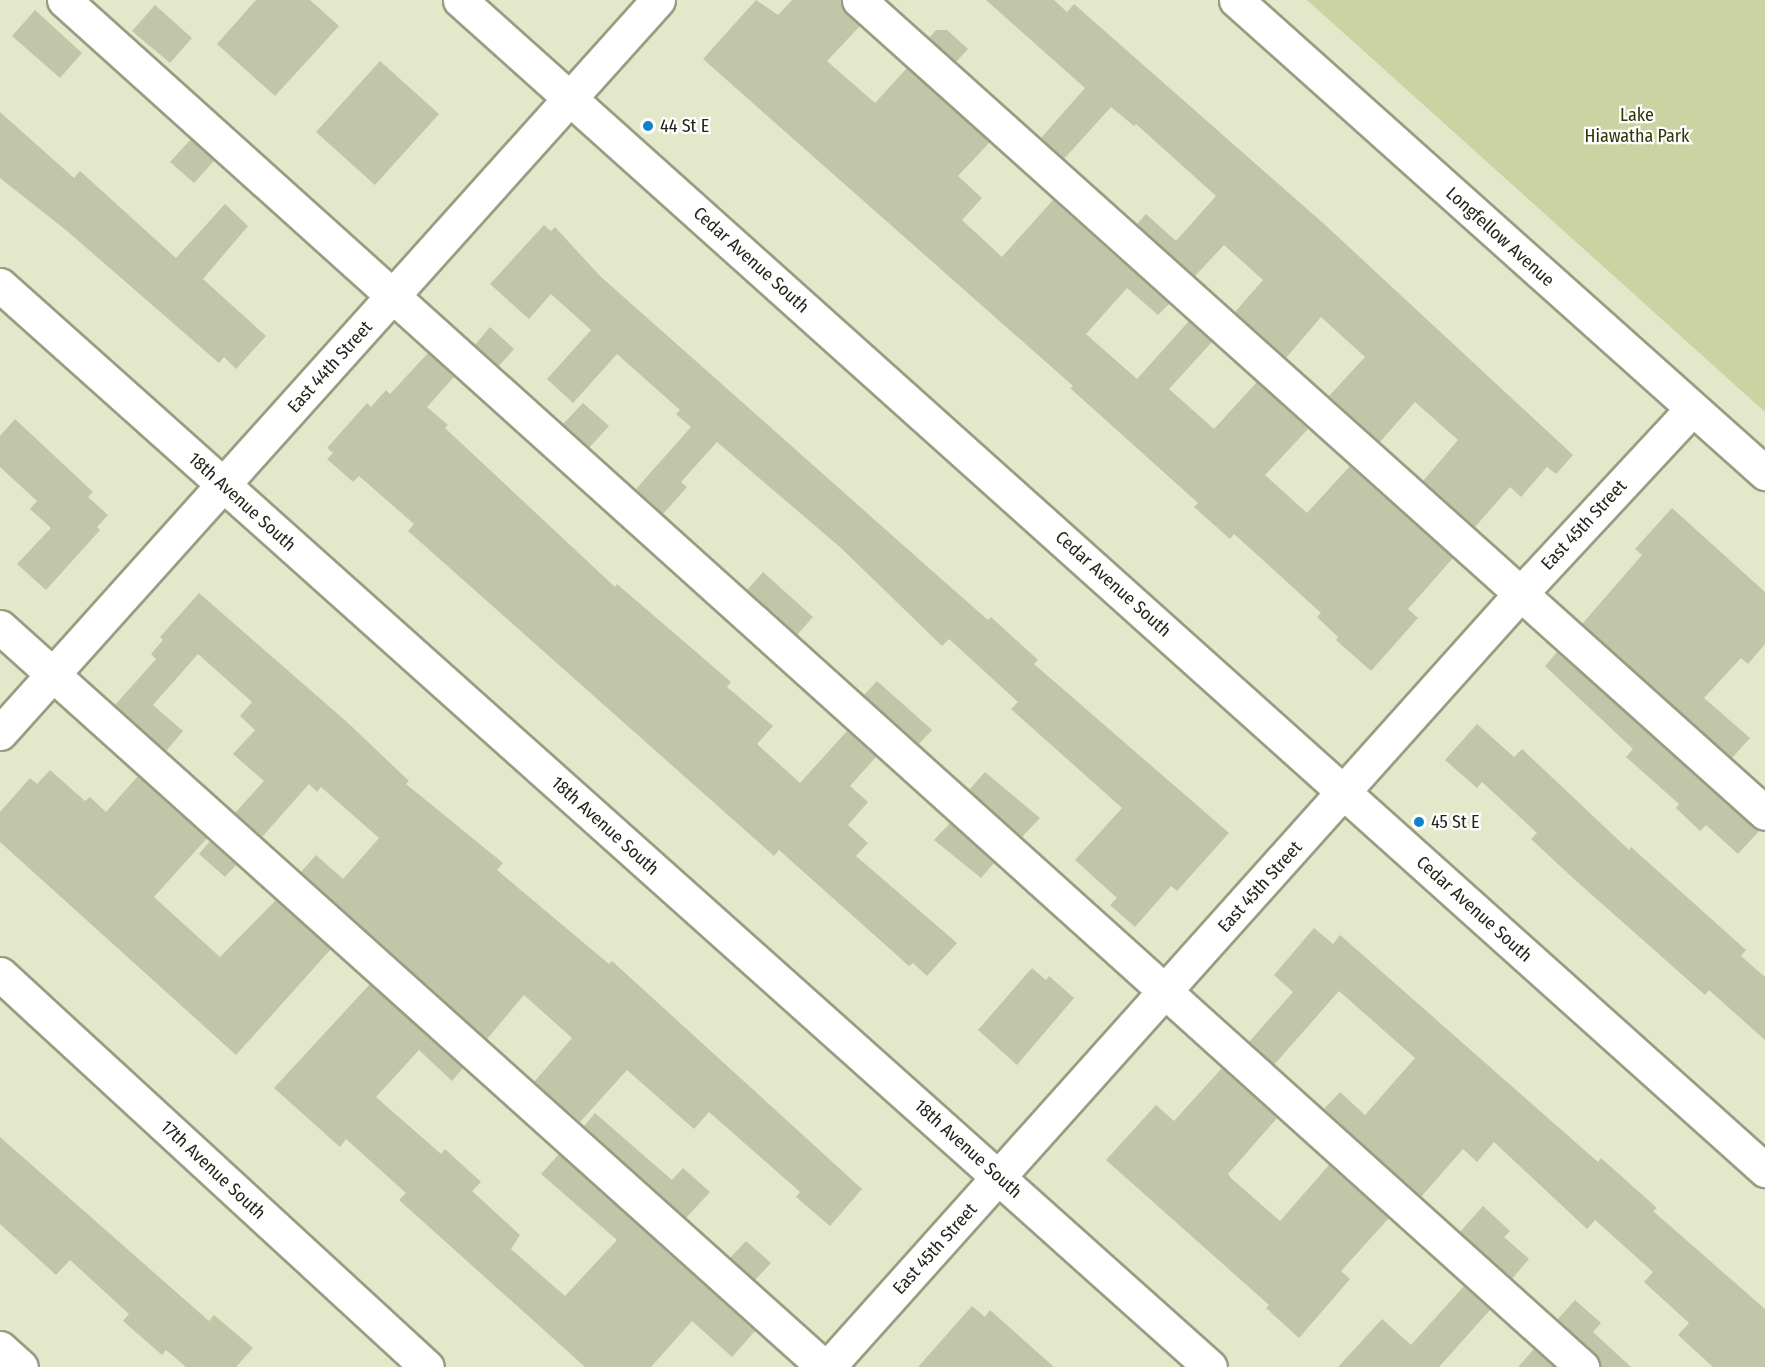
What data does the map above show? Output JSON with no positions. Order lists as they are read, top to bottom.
{
  "streets": {
    "street": [
      "Longfellow Avenue",
      "Cedar Avenue South",
      "East 44th Street",
      "18th Avenue South",
      "East 45th Street",
      "17th Avenue South"
    ]
  },
  "crossings": [
    ["Longfellow Avenue", "East 45th Street"],
    ["Cedar Avenue South", "East 44th Street"],
    ["Cedar Avenue South", "East 45th Street"],
    ["East 44th Street", "18th Avenue South"],
    ["18th Avenue South", "East 45th Street"]
  ],
  "parks": ["Lake Hiawatha Park"],
  "places": ["44 St E", "45 St E"]
}
